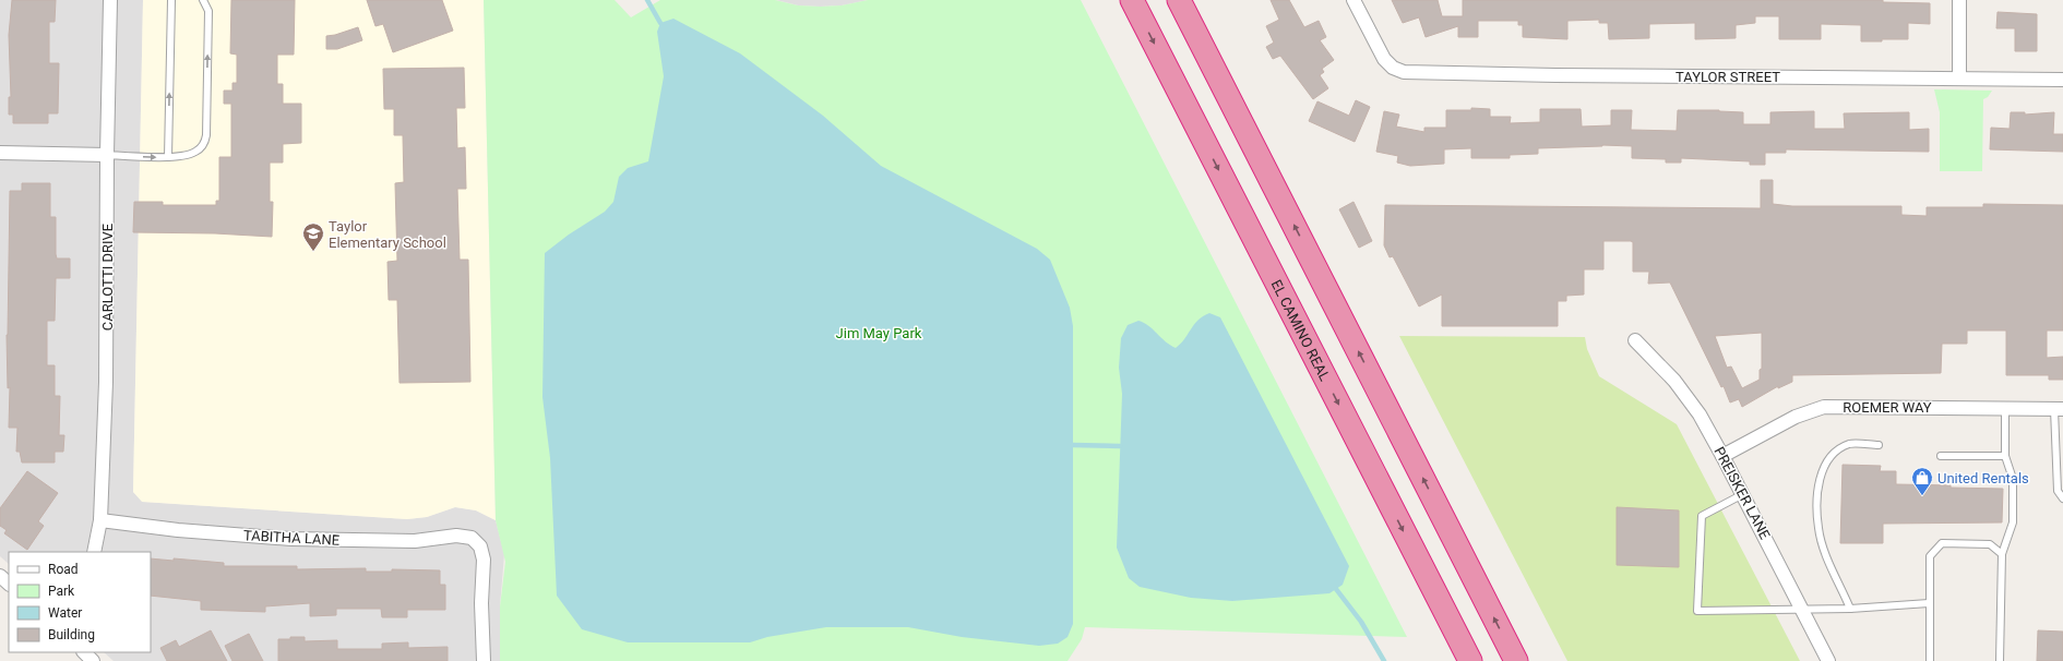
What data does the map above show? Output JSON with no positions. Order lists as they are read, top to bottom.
{
  "streets": {
    "highway": ["EL CAMINO REAL"],
    "street": [
      "TAYLOR STREET",
      "CARLOTTI DRIVE",
      "ROEMER WAY",
      "PREISKER LANE",
      "TABITHA LANE"
    ]
  },
  "crossings": [
    ["CARLOTTI DRIVE", "TABITHA LANE"],
    ["ROEMER WAY", "PREISKER LANE"]
  ],
  "parks": ["Jim May Park"],
  "places": {
    "school or university": ["Taylor Elementary School"],
    "shop": ["United Rentals"]
  },
  "legend": [
    "Road",
    "Park",
    "Water",
    "Building"
  ]
}
